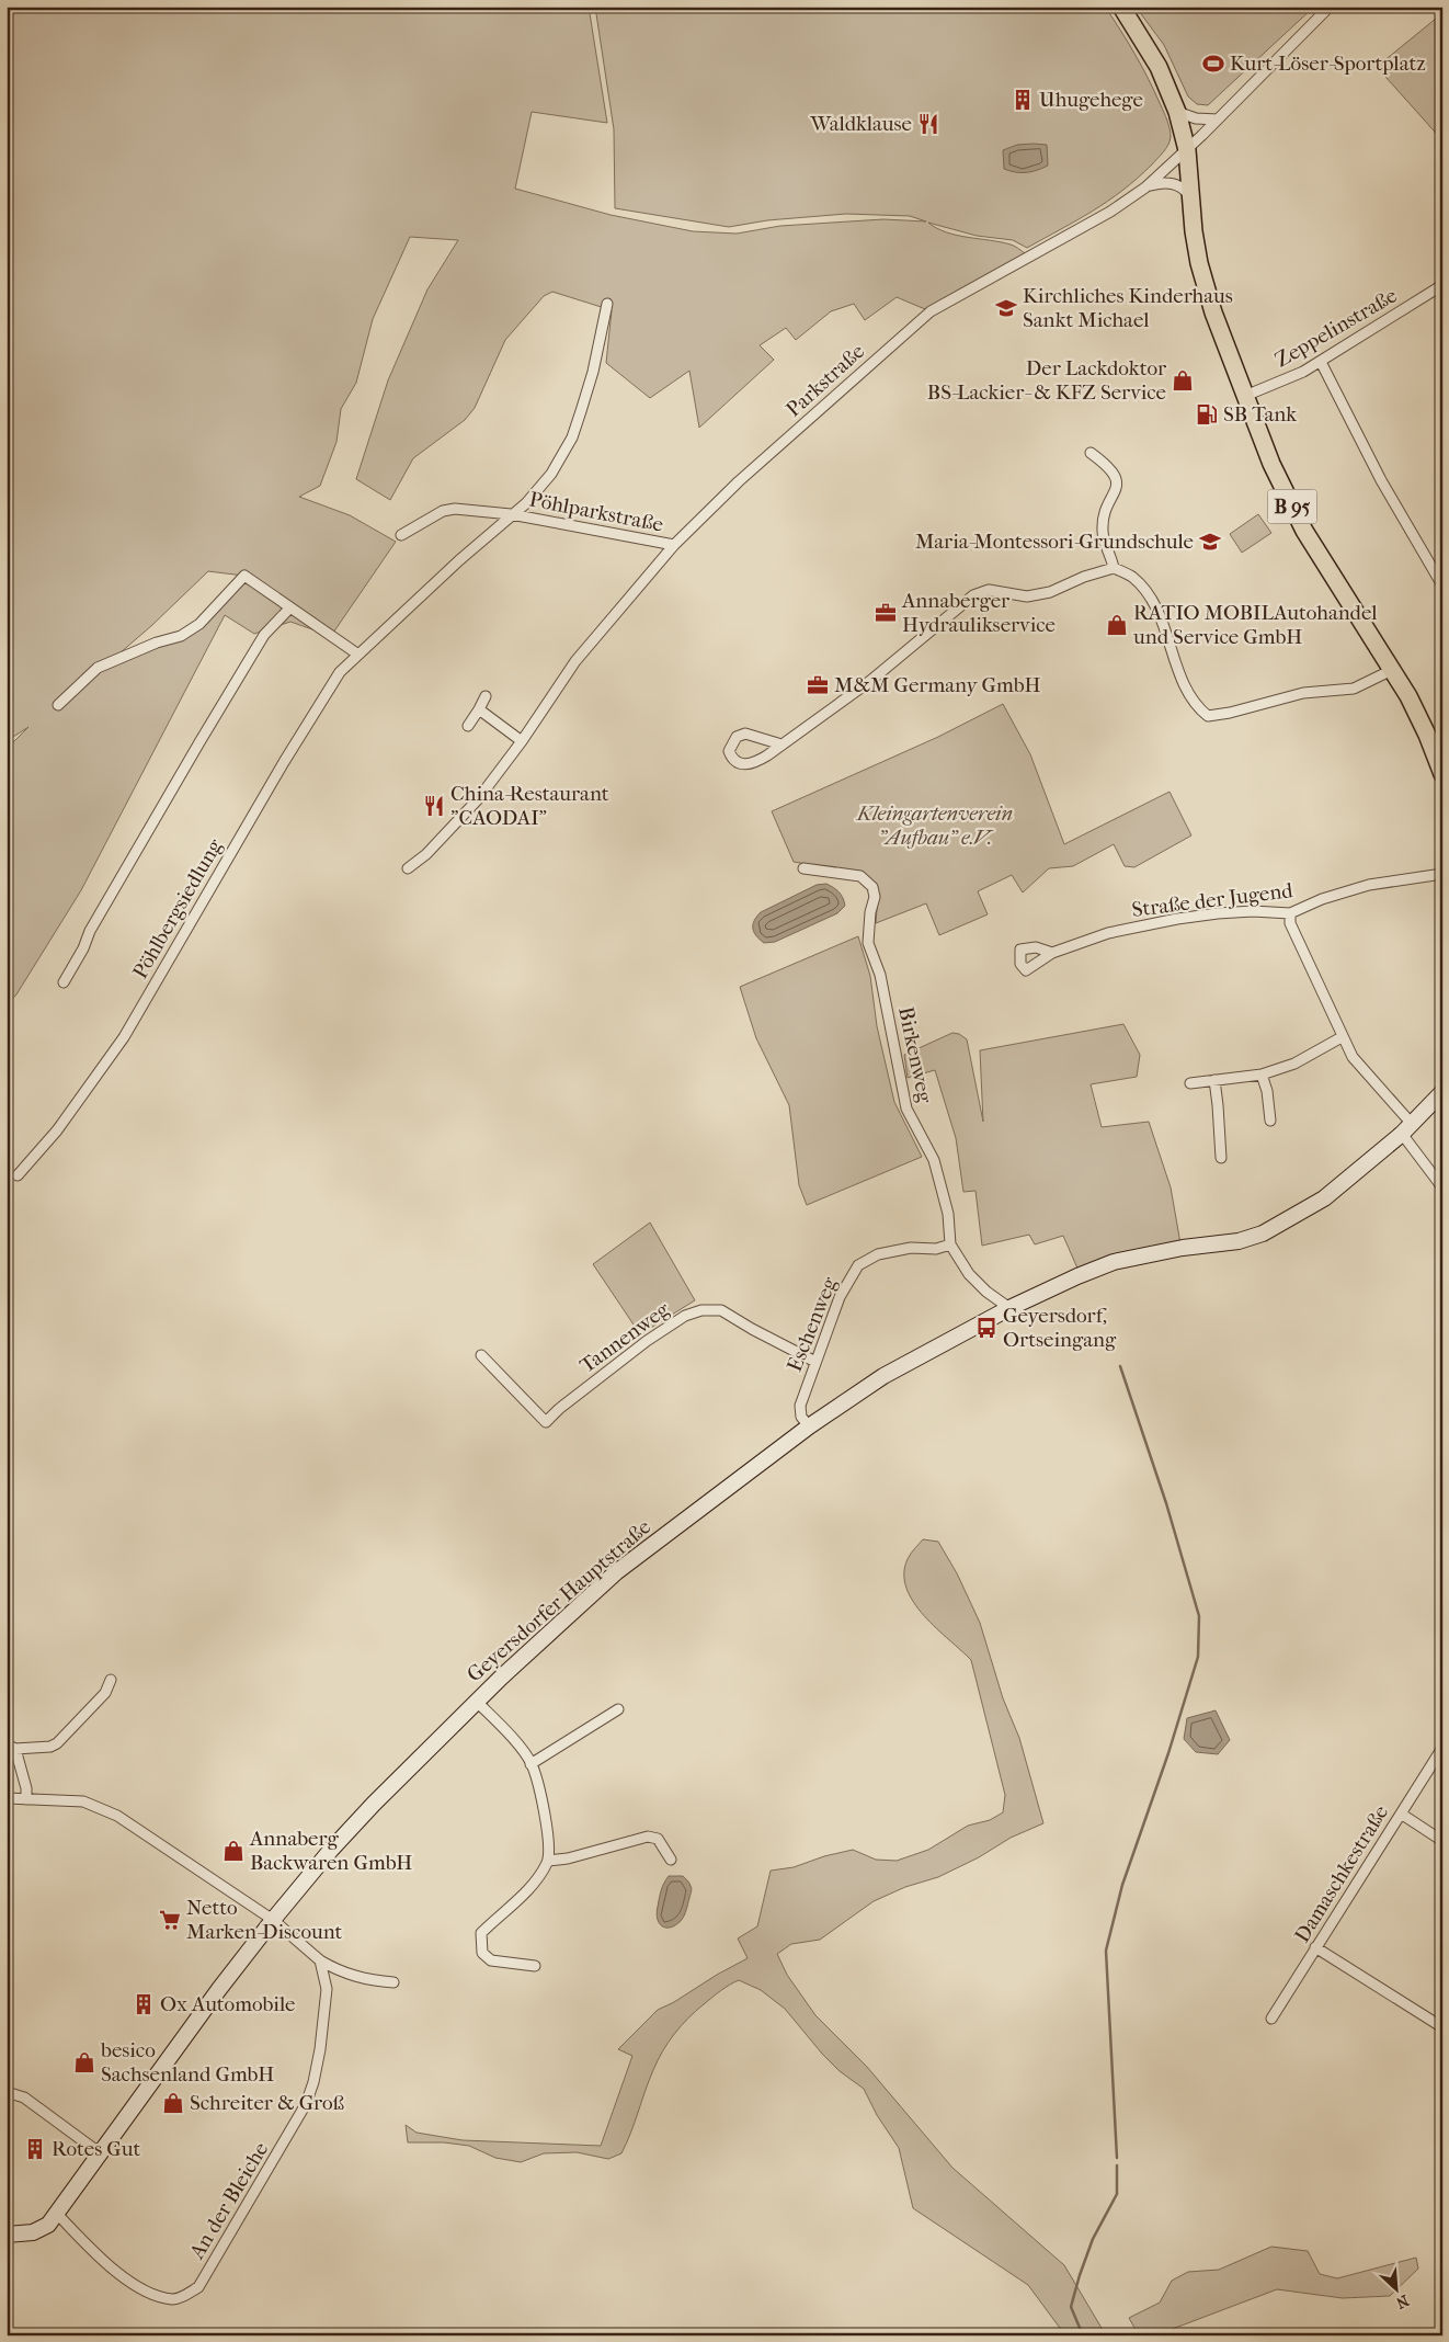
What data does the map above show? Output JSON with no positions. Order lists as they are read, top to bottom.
{
  "streets": {
    "main road": ["B 95", "Geyersdorfer Hauptstraße"],
    "street": [
      "Zeppelinstraße",
      "Parkstraße",
      "Pöhlparkstraße",
      "Straße der Jugend",
      "Pöhlbergsiedlung",
      "Birkenweg",
      "Eschenweg",
      "Tannenweg",
      "Damaschkestraße",
      "An der Bleiche"
    ]
  },
  "crossings": [
    ["Zeppelinstraße", "B 95"],
    ["Parkstraße", "B 95"],
    ["Parkstraße", "Pöhlparkstraße"],
    ["Pöhlparkstraße", "Pöhlbergsiedlung"],
    ["Birkenweg", "Eschenweg"],
    ["Birkenweg", "Geyersdorfer Hauptstraße"],
    ["Eschenweg", "Tannenweg"],
    ["Eschenweg", "Geyersdorfer Hauptstraße"],
    ["Geyersdorfer Hauptstraße", "An der Bleiche"]
  ],
  "parks": ["Kleingartenverein \"Aufbau\" e.V."],
  "places": {
    "sports": ["Kurt-Löser-Sportplatz"],
    "building": ["Uhugehege", "Ox Automobile", "Rotes Gut"],
    "restaurant": ["Waldklause", "China-Restaurant \"CAODAI\""],
    "school or university": ["Kirchliches Kinderhaus Sankt Michael", "Maria-Montessori-Grundschule"],
    "shop": [
      "Der Lackdoktor BS-Lackier- & KFZ Service",
      "RATIO MOBILAutohandel und Service GmbH",
      "Annaberg Backwaren GmbH",
      "besico Sachsenland GmbH",
      "Schreiter & Groß"
    ],
    "fuel station": ["SB Tank"],
    "office": ["Annaberger Hydraulikservice", "M&M Germany GmbH"],
    "bus stop": ["Geyersdorf, Ortseingang"],
    "supermarket": ["Netto Marken-Discount"]
  },
  "north": "bottom right"
}
